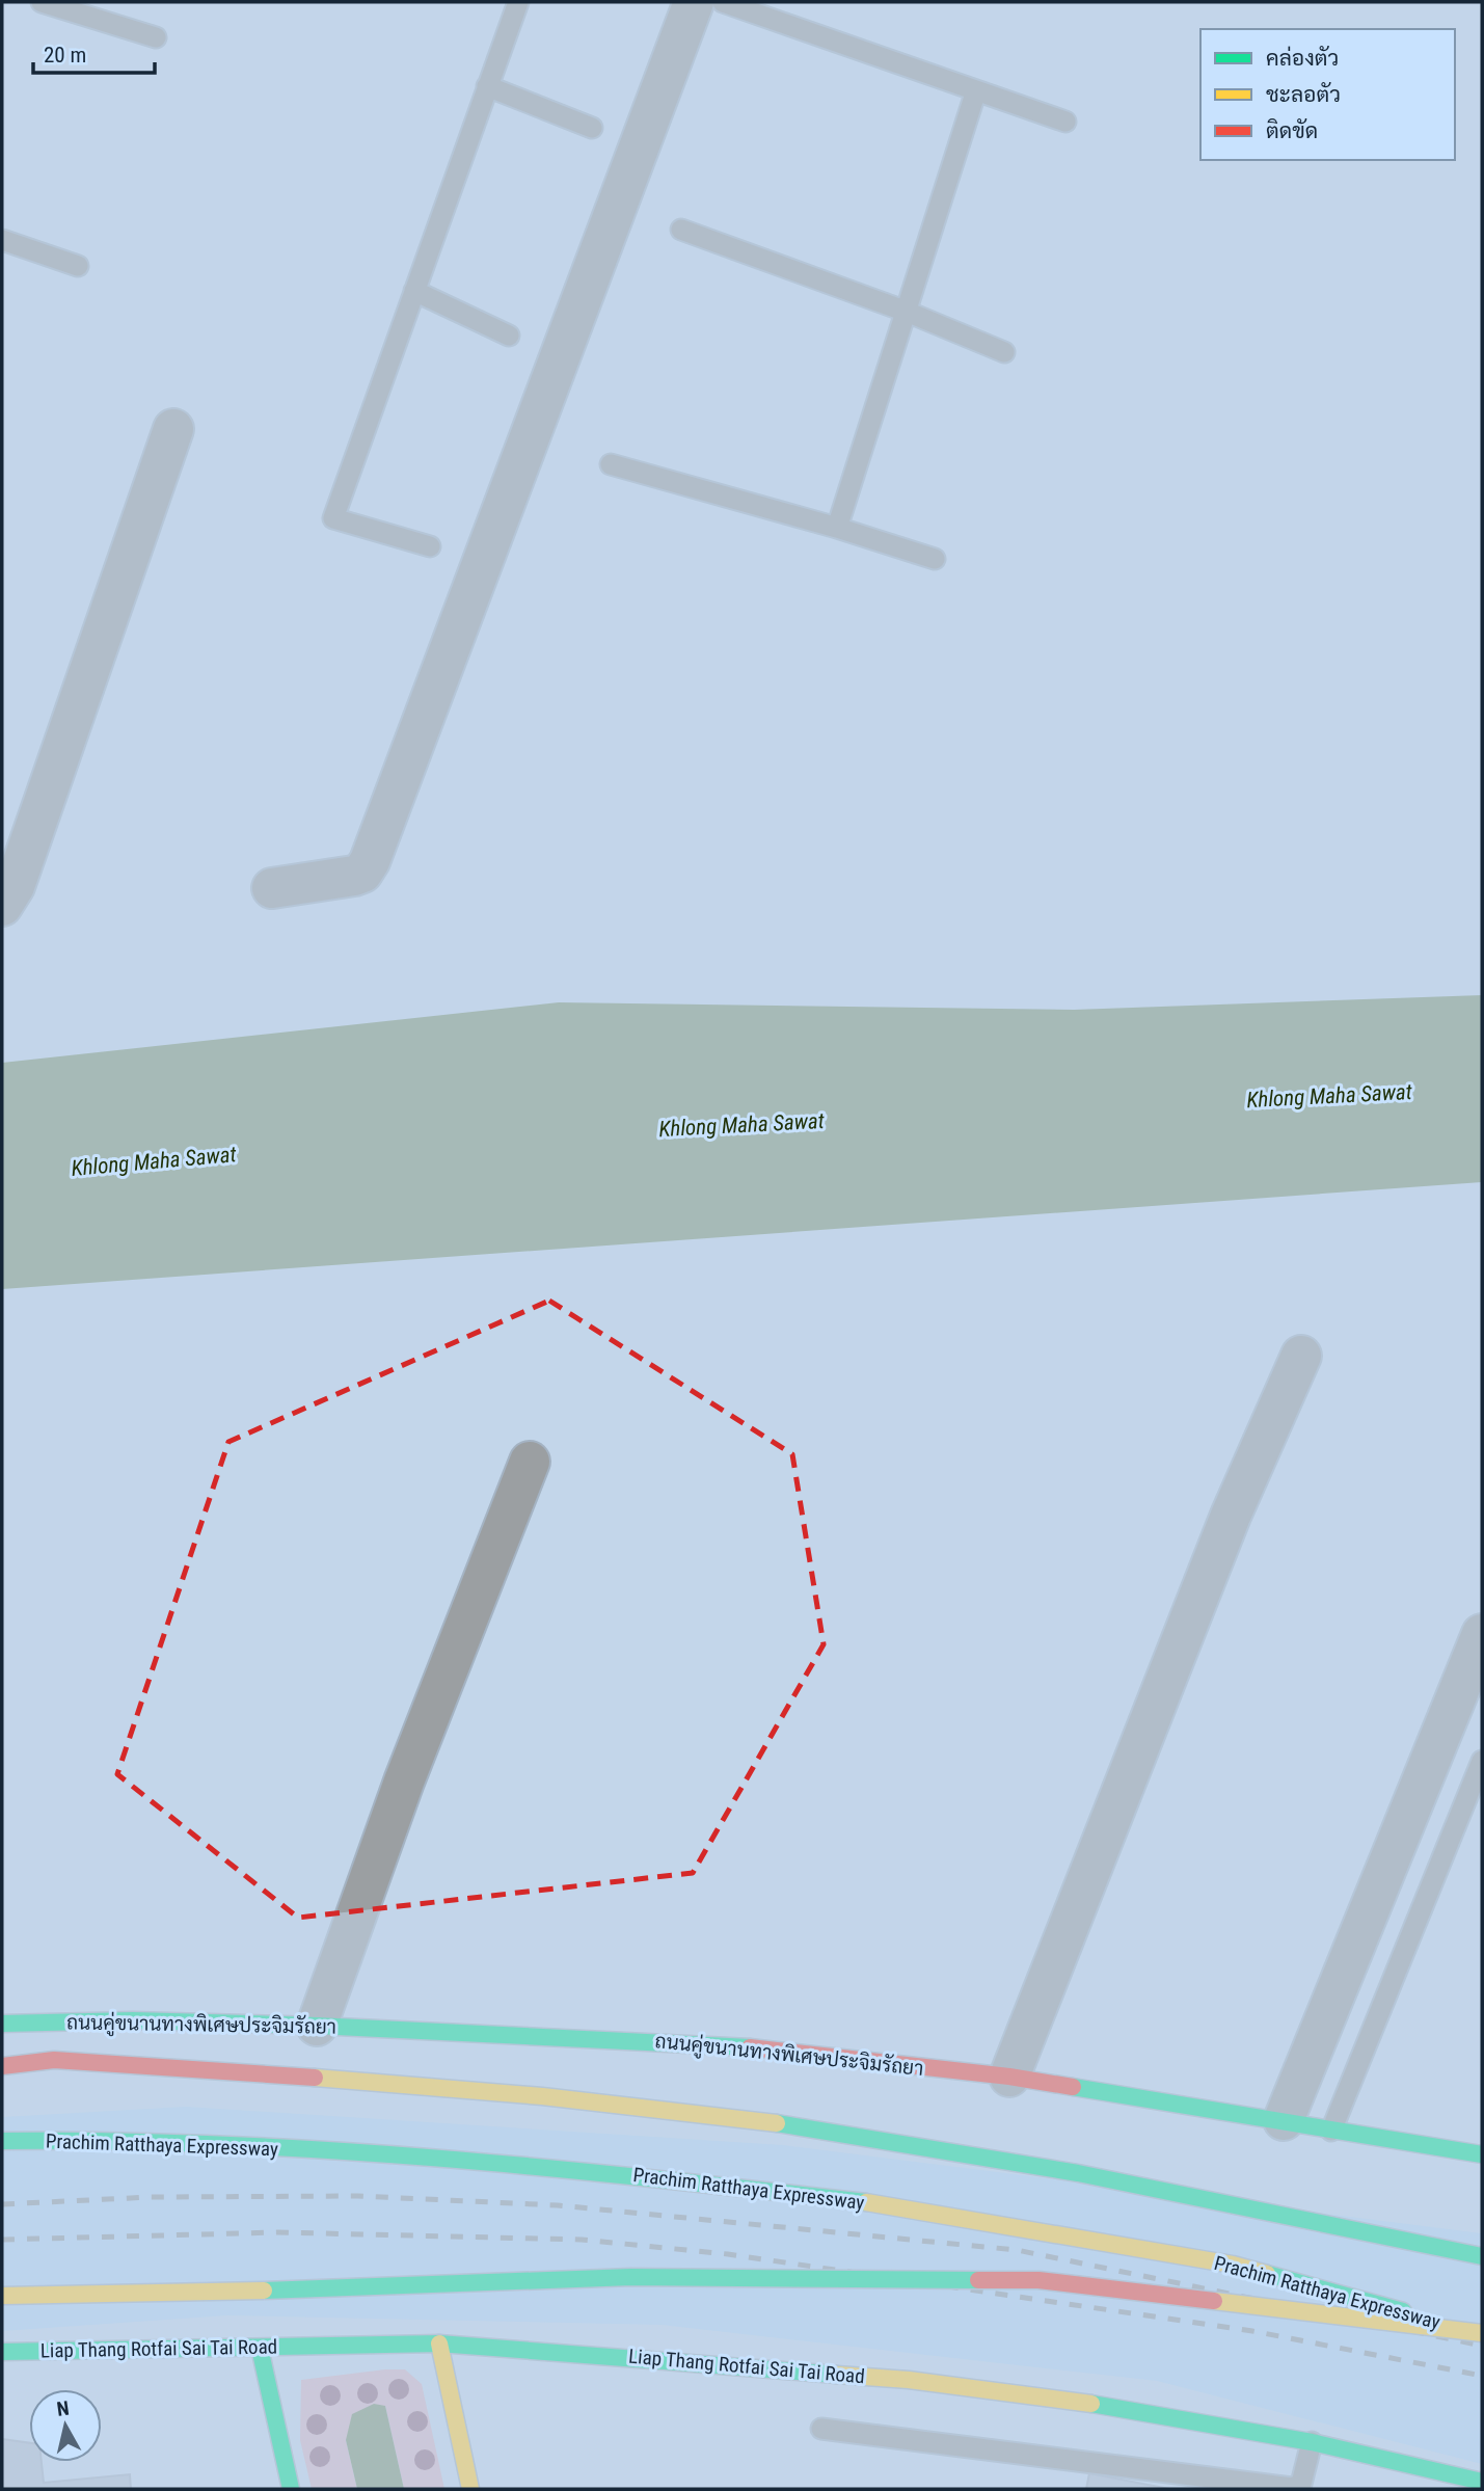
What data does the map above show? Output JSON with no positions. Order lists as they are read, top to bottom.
{
  "streets": {
    "main road": ["ถนนคู่ขนานทางพิเศษประจิมรัถยา", "Prachim Ratthaya Expressway", "Liap Thang Rotfai Sai Tai Road"]
  },
  "water": ["Khlong Maha Sawat"],
  "legend": ["คล่องตัว", "ชะลอตัว", "ติดขัด"],
  "scale_bar": "20 m",
  "north": "top"
}
